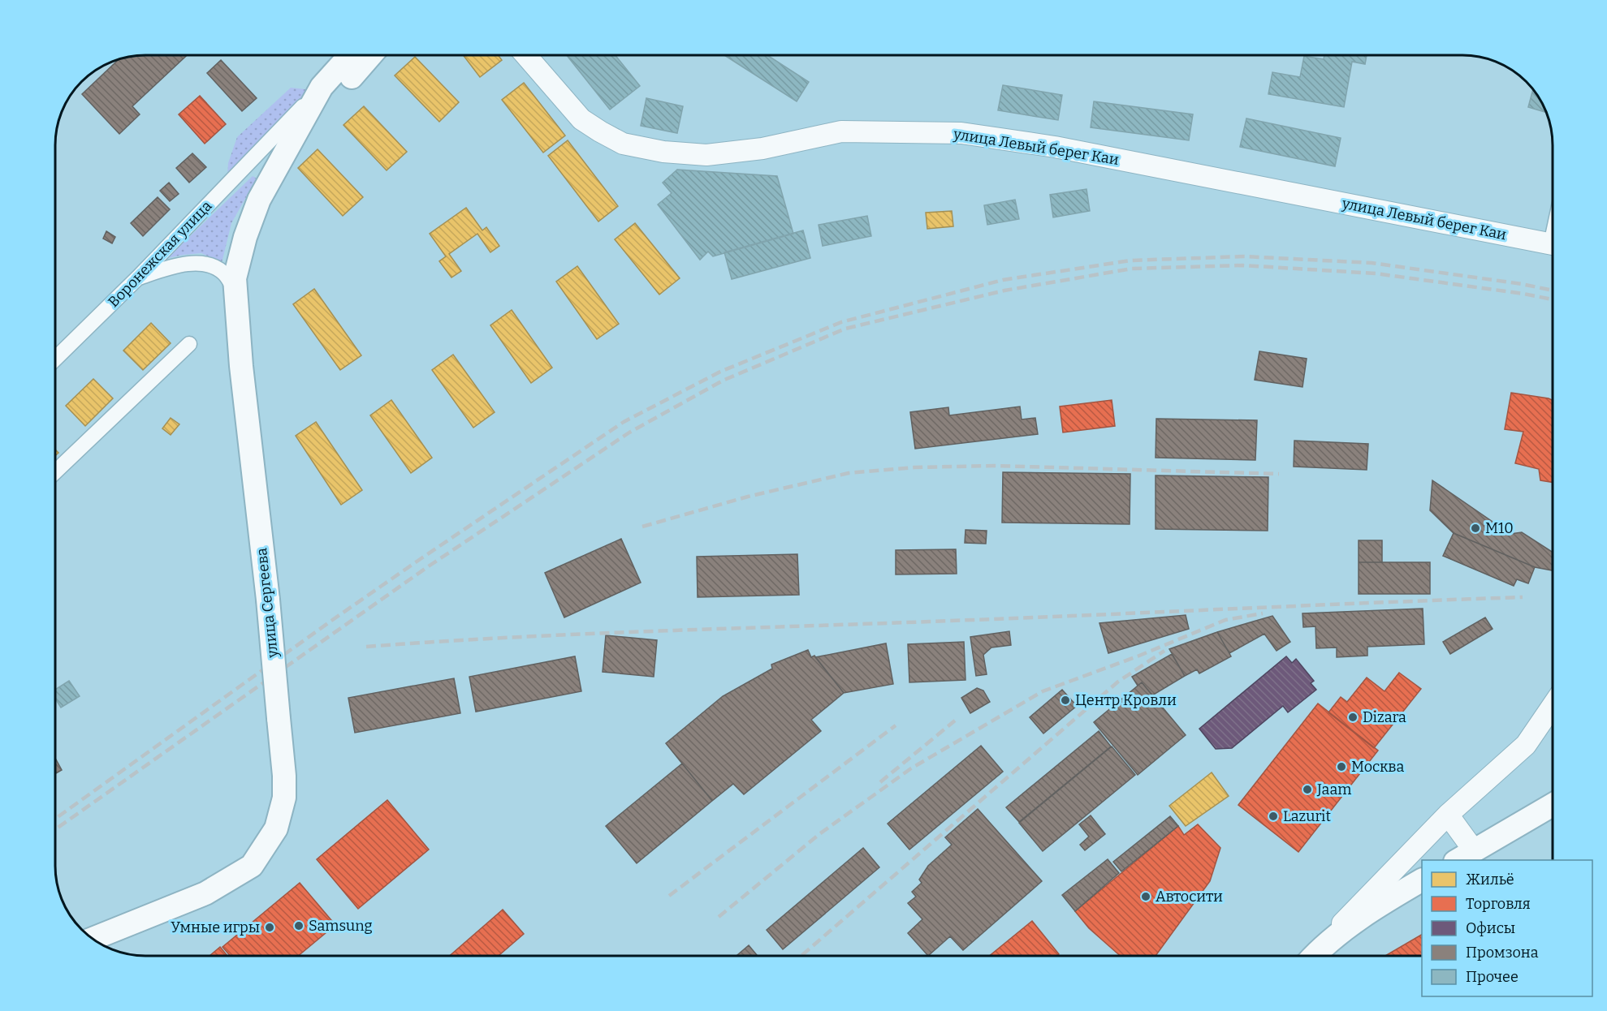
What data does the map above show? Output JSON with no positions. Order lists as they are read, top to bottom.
{
  "streets": {
    "main road": ["улица Сергеева"],
    "street": ["улица Левый берег Каи", "Воронежская улица"]
  },
  "crossings": [
    ["Воронежская улица", "улица Сергеева"]
  ],
  "places": [
    "M10",
    "Центр Кровли",
    "Dizara",
    "Москва",
    "Jaam",
    "Lazurit",
    "Автосити",
    "Samsung",
    "Умные игры"
  ],
  "legend": [
    "Жильё",
    "Торговля",
    "Офисы",
    "Промзона",
    "Прочее"
  ]
}
